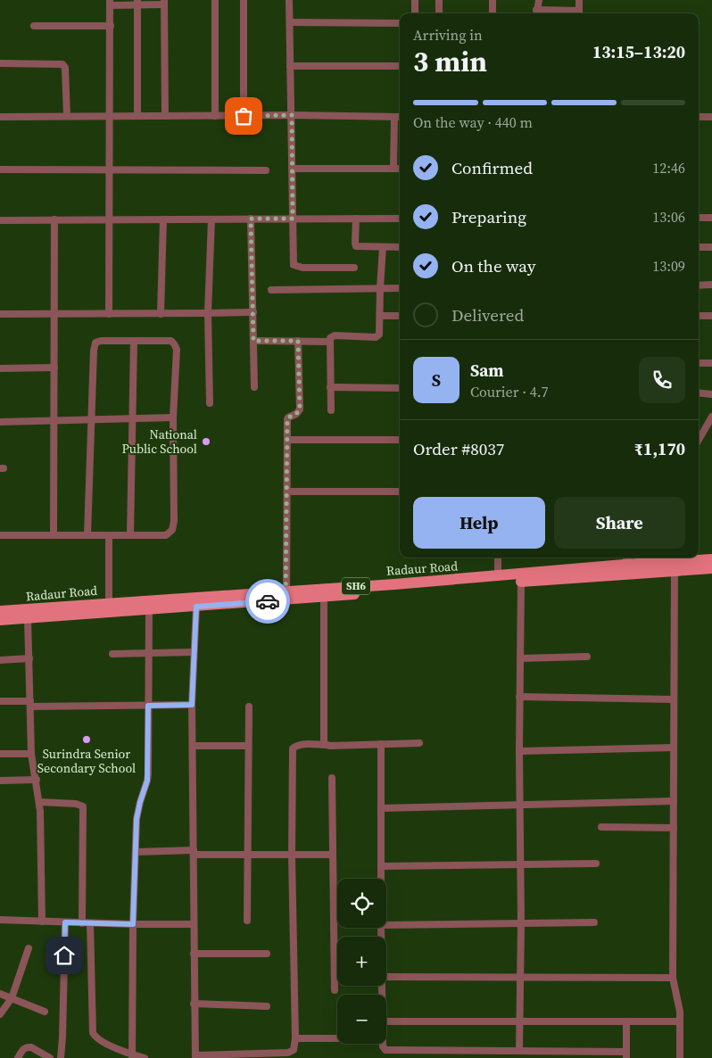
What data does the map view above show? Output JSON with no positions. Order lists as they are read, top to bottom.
{
  "streets": {
    "main road": ["Radaur Road", "SH6"]
  },
  "places": ["National Public School", "Surindra Senior Secondary School"],
  "page": {
    "heading": ["3 min", "Arriving in", "13:15–13:20"],
    "panel": [
      "Sam",
      "Courier · 4.7",
      "Order #8037",
      "₹1,170"
    ],
    "bar": "On the way · 440 m",
    "list": [
      ["Confirmed", "12:46"],
      ["Preparing", "13:06"],
      ["On the way", "13:09"],
      "Delivered"
    ],
    "round": "S",
    "buttons": ["Help", "Share"],
    "map_buttons": ["+", "−"]
  }
}
